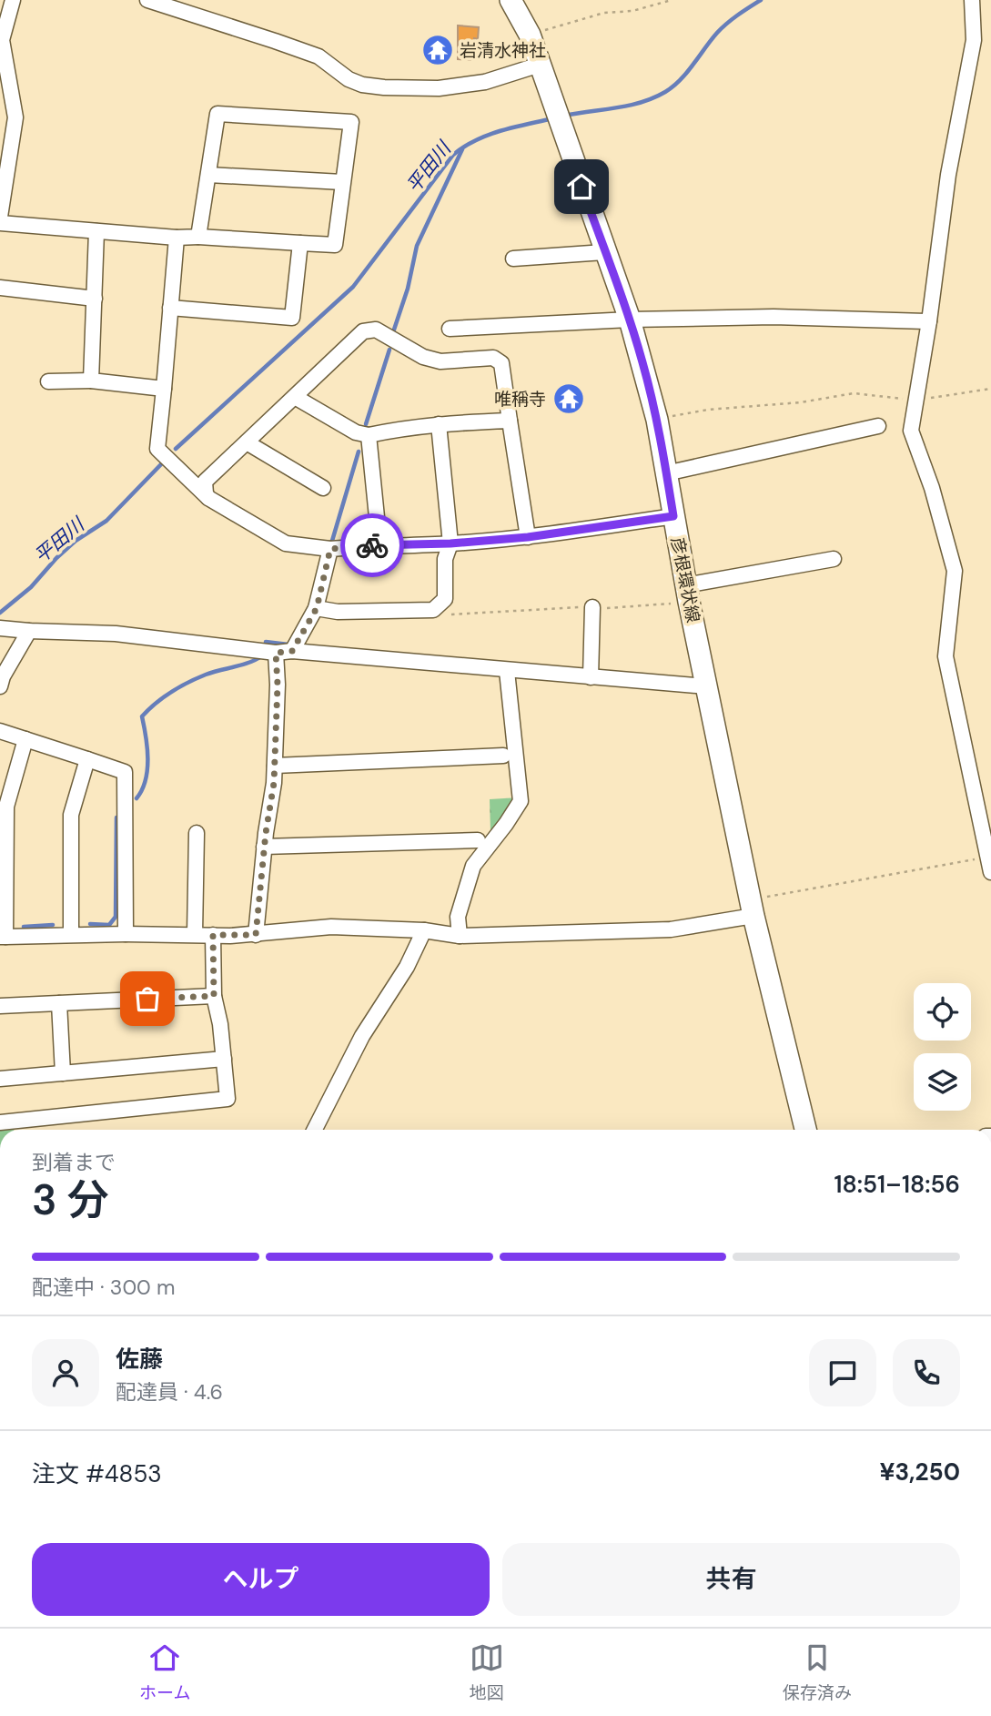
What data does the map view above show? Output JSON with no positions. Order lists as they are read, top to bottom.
{
  "streets": {
    "main road": ["彦根環状線"]
  },
  "water": ["平田川"],
  "places": {
    "temple": ["岩清水神社", "唯稱寺"]
  },
  "page": {
    "heading": ["3 分", "到着まで", "18:51–18:56"],
    "panel": [
      "佐藤",
      "配達員 · 4.6",
      "注文 #4853",
      "¥3,250"
    ],
    "bar": "配達中 · 300 m",
    "buttons": ["ヘルプ", "共有"],
    "tabs": ["ホーム", "地図", "保存済み"]
  }
}
